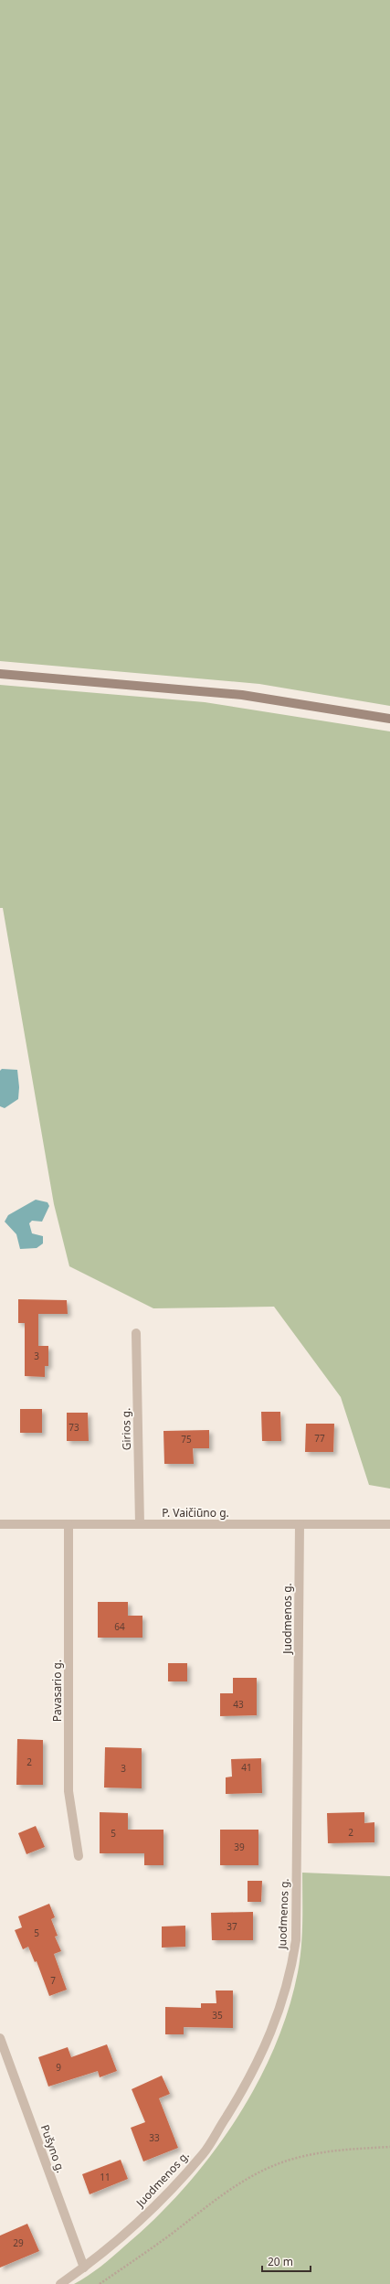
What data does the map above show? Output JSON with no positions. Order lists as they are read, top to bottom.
{
  "streets": {
    "street": [
      "Girios g.",
      "P. Vaičiūno g.",
      "Juodmenos g.",
      "Pavasario g.",
      "Pušyno g."
    ]
  },
  "crossings": [
    ["Girios g.", "P. Vaičiūno g."],
    ["P. Vaičiūno g.", "Juodmenos g."],
    ["P. Vaičiūno g.", "Pavasario g."],
    ["Juodmenos g.", "Pušyno g."]
  ],
  "house_numbers": [
    "3",
    "73",
    "77",
    "75",
    "64",
    "43",
    "2",
    "41",
    "3",
    "2",
    "5",
    "39",
    "37",
    "5",
    "7",
    "35",
    "9",
    "33",
    "11",
    "29"
  ],
  "scale_bar": "20 m"
}
